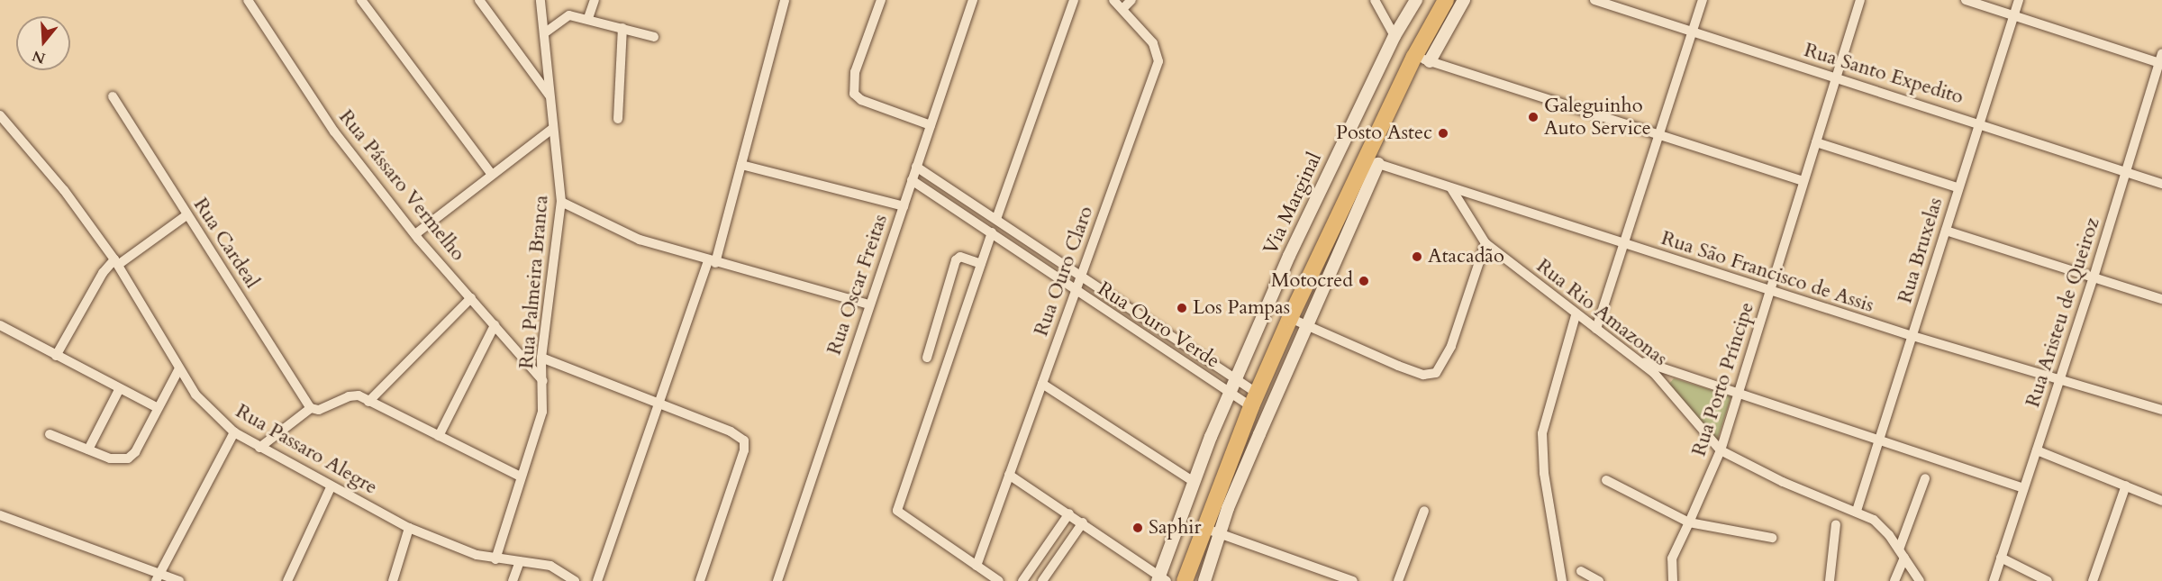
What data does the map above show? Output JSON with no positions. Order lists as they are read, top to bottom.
{
  "streets": {
    "street": [
      "Rua Santo Expedito",
      "Rua Pássaro Vermelho",
      "Via Marginal",
      "Rua Cardeal",
      "Rua Bruxelas",
      "Rua Ouro Claro",
      "Rua São Francisco de Assis",
      "Rua Palmeira Branca",
      "Rua Oscar Freitas",
      "Rua Rio Amazonas",
      "Rua Aristeu de Queiroz",
      "Rua Ouro Verde",
      "Rua Porto Príncipe",
      "Rua Passaro Alegre"
    ]
  },
  "crossings": [
    ["Rua Santo Expedito", "Rua Bruxelas"],
    ["Rua Santo Expedito", "Rua Aristeu de Queiroz"],
    ["Rua Santo Expedito", "Rua Porto Príncipe"],
    ["Rua Pássaro Vermelho", "Rua Palmeira Branca"],
    ["Via Marginal", "Rua Ouro Verde"],
    ["Rua Bruxelas", "Rua São Francisco de Assis"],
    ["Rua Bruxelas", "Rua Rio Amazonas"],
    ["Rua Ouro Claro", "Rua Ouro Verde"],
    ["Rua São Francisco de Assis", "Rua Rio Amazonas"],
    ["Rua São Francisco de Assis", "Rua Aristeu de Queiroz"],
    ["Rua São Francisco de Assis", "Rua Porto Príncipe"],
    ["Rua Palmeira Branca", "Rua Passaro Alegre"],
    ["Rua Oscar Freitas", "Rua Ouro Verde"],
    ["Rua Rio Amazonas", "Rua Porto Príncipe"]
  ],
  "places": [
    "Galeguinho Auto Service",
    "Posto Astec",
    "Atacadão",
    "Motocred",
    "Los Pampas",
    "Saphir"
  ],
  "north": "bottom"
}
